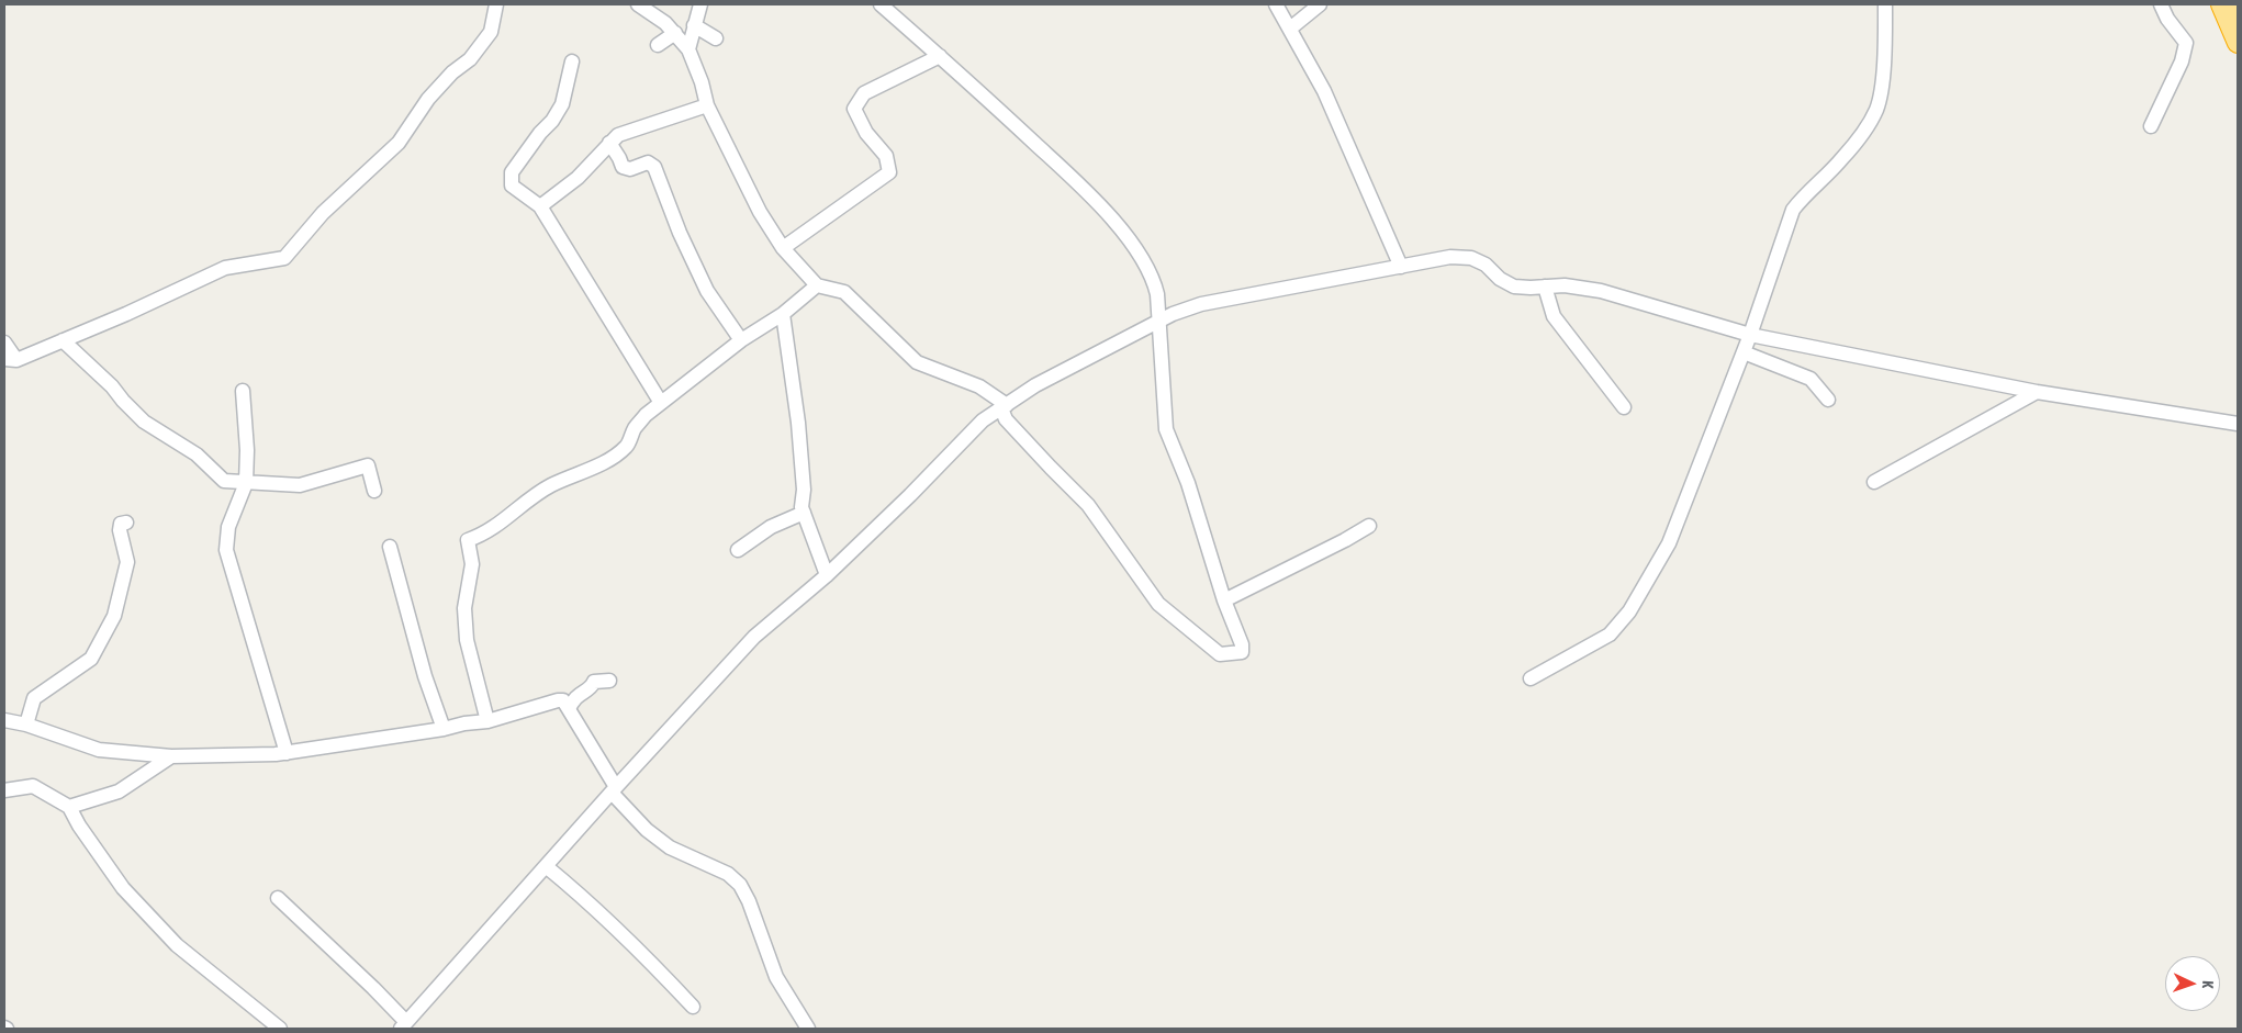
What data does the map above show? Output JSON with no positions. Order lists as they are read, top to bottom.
{
  "north": "right"
}
